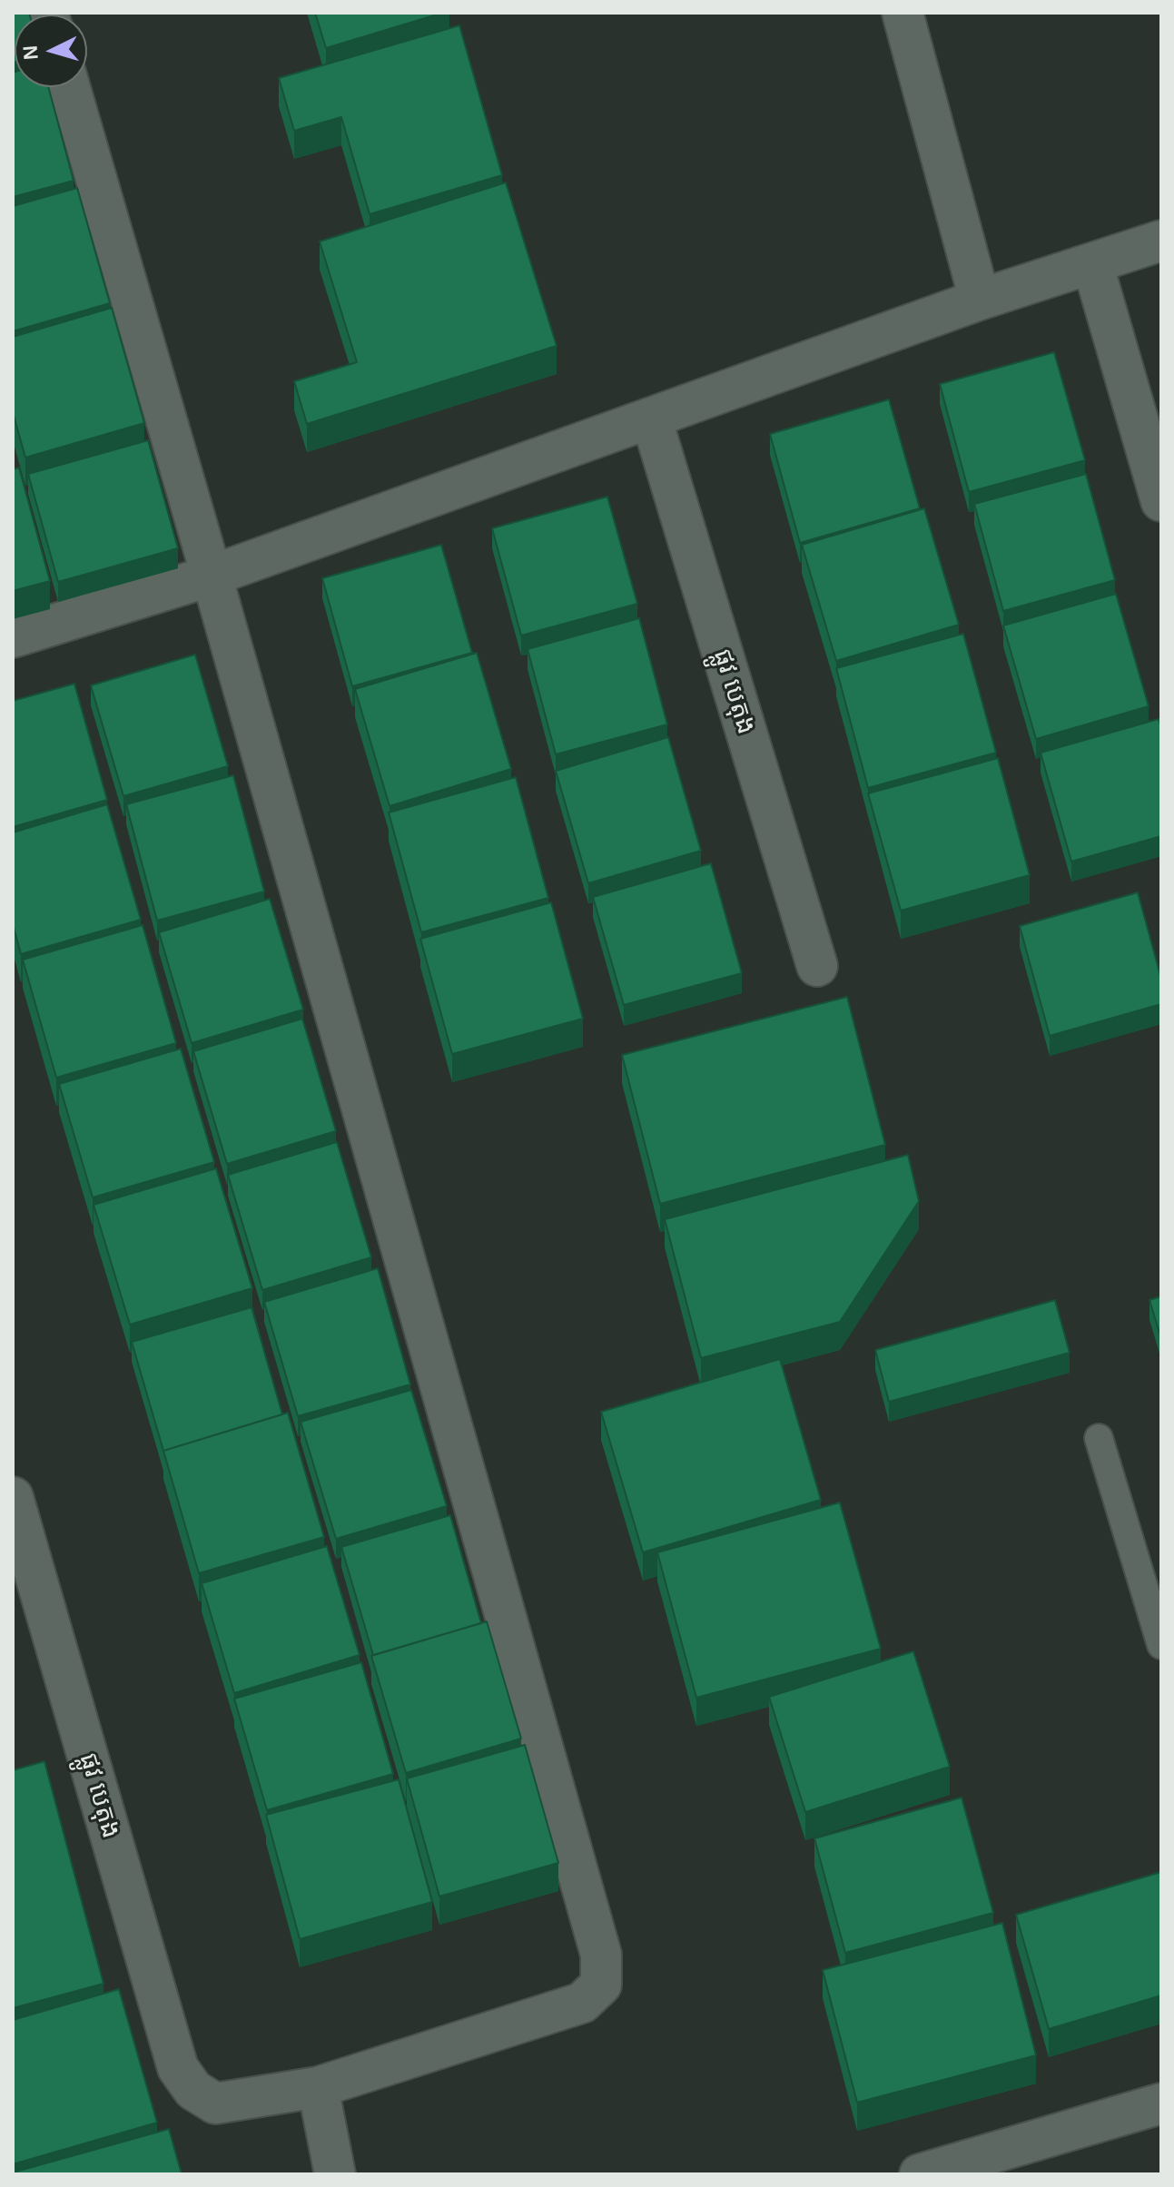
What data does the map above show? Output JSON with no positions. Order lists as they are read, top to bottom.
{
  "streets": {
    "street": ["ផ្លូវ បេតុង"]
  },
  "north": "left"
}
